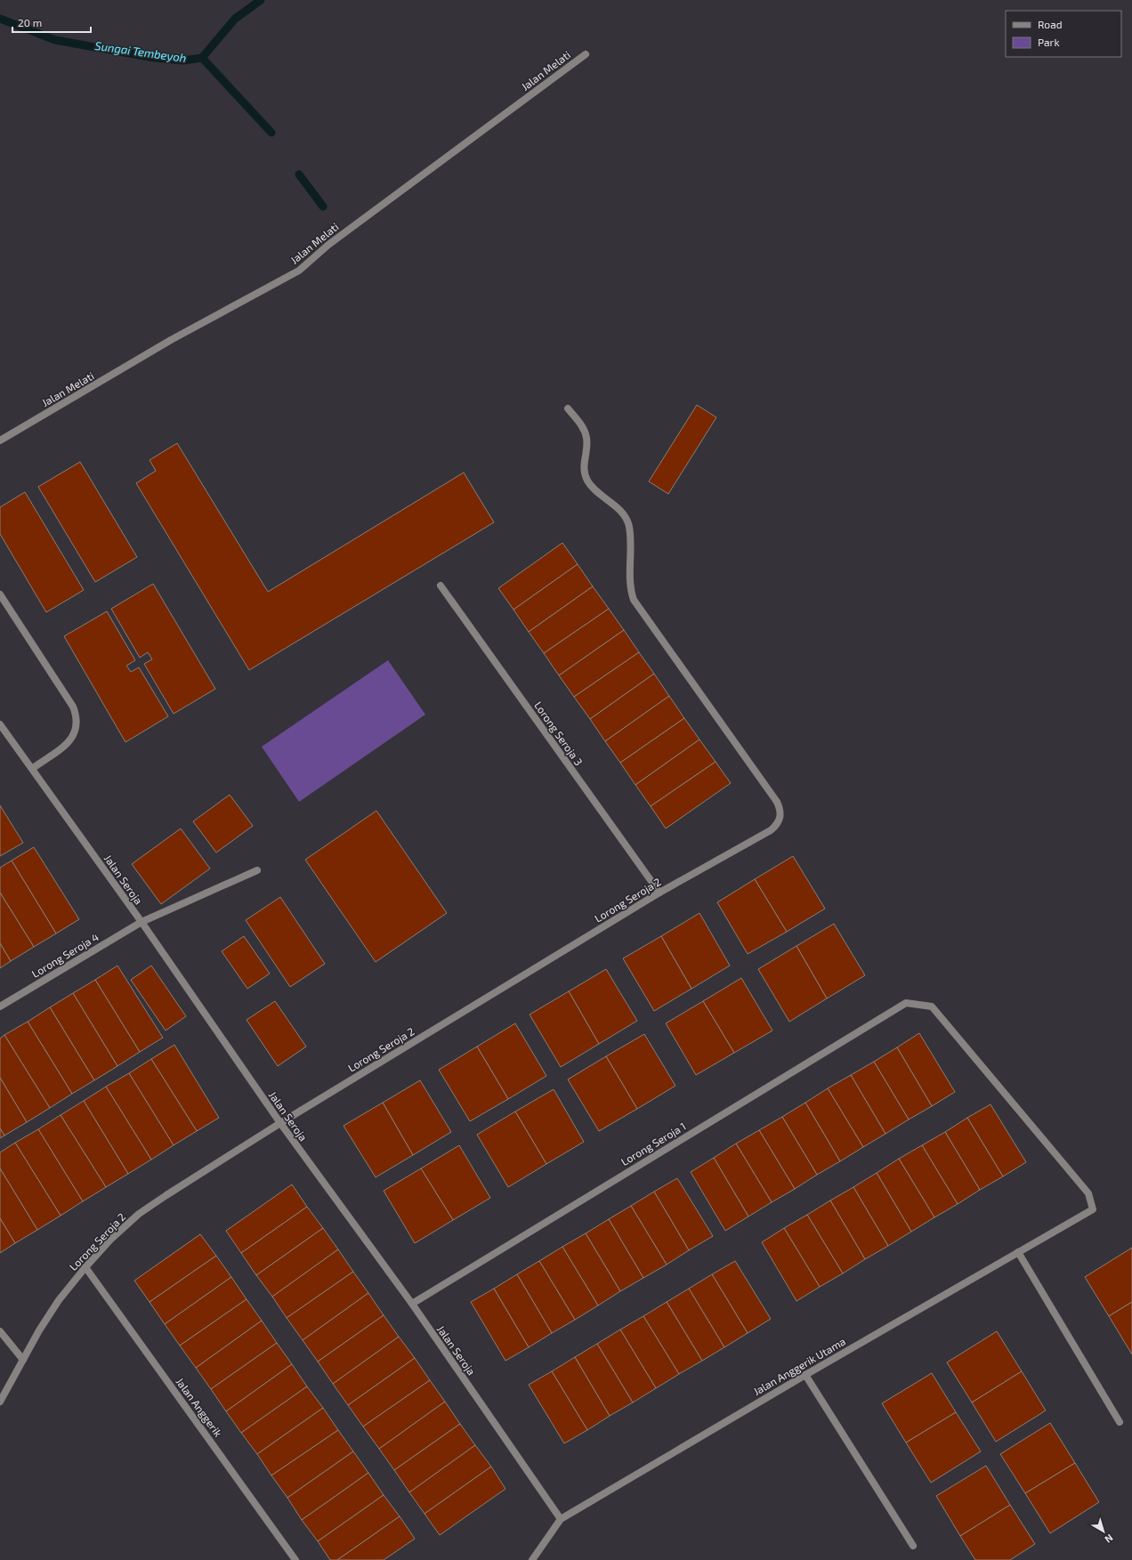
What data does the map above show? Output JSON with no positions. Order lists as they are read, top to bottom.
{
  "streets": {
    "street": [
      "Jalan Melati",
      "Lorong Seroja 3",
      "Jalan Seroja",
      "Lorong Seroja 2",
      "Lorong Seroja 4",
      "Lorong Seroja 1",
      "Jalan Anggerik Utama",
      "Jalan Anggerik"
    ]
  },
  "crossings": [
    ["Lorong Seroja 3", "Lorong Seroja 2"],
    ["Jalan Seroja", "Lorong Seroja 2"],
    ["Jalan Seroja", "Lorong Seroja 4"],
    ["Jalan Seroja", "Lorong Seroja 1"],
    ["Jalan Seroja", "Jalan Anggerik Utama"],
    ["Lorong Seroja 2", "Jalan Anggerik"],
    ["Lorong Seroja 1", "Jalan Anggerik Utama"]
  ],
  "water": ["Sungai Tembeyoh"],
  "legend": ["Road", "Park"],
  "scale_bar": "20 m",
  "north": "bottom right"
}
